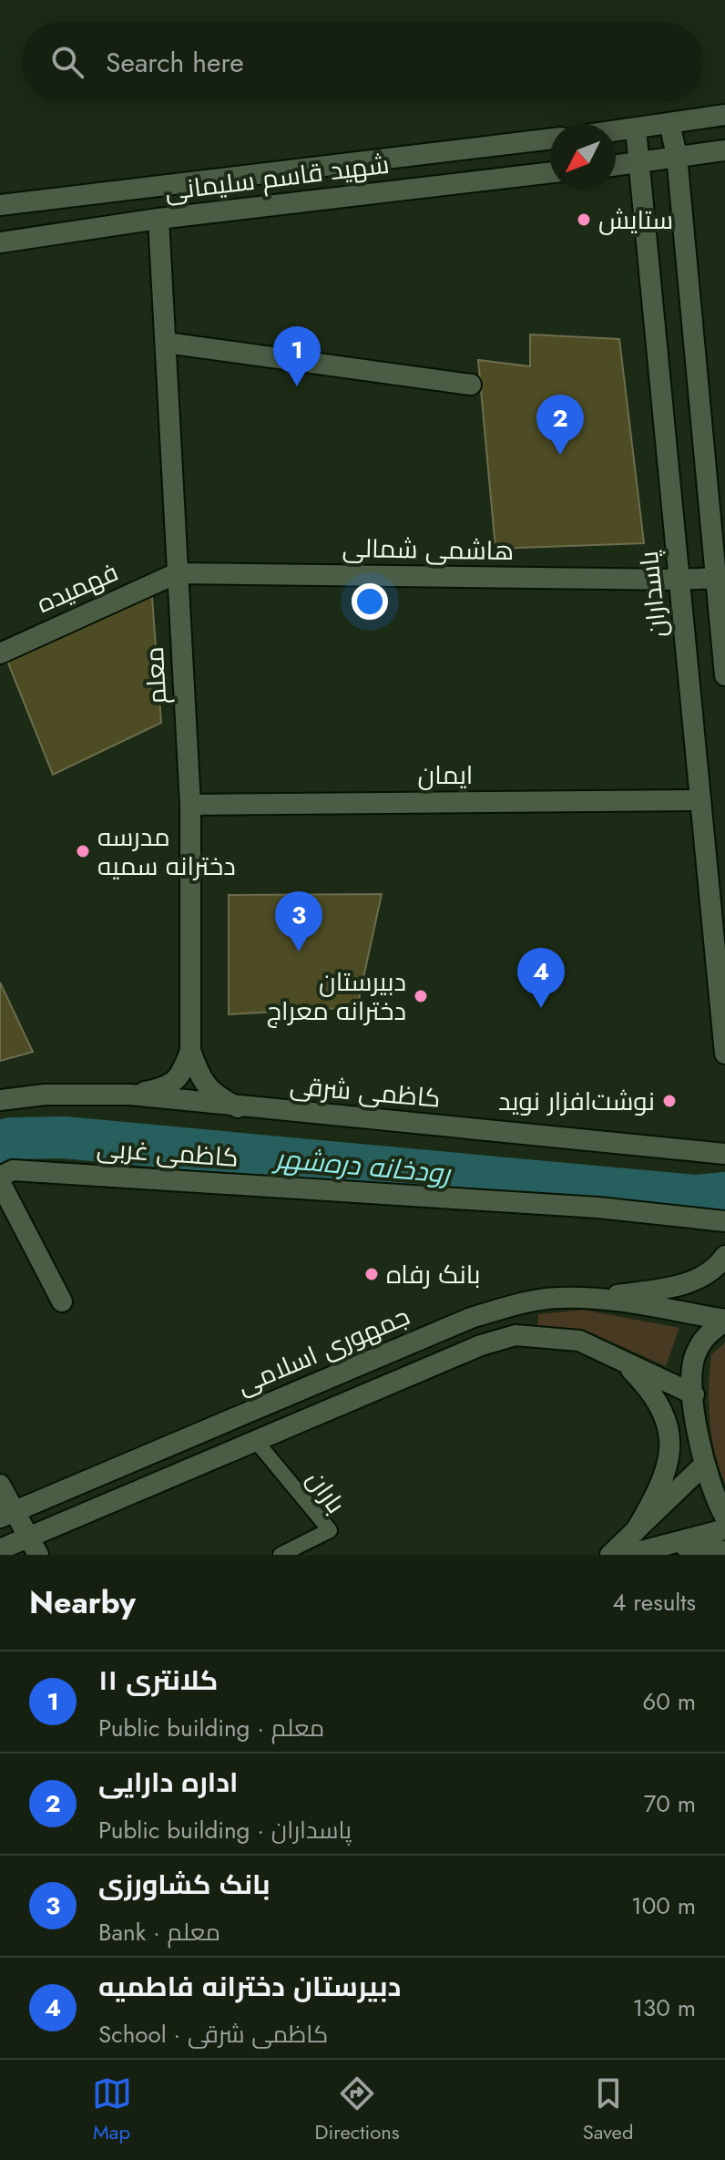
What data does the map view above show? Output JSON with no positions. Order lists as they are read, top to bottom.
{
  "streets": {
    "main road": [
      "شهید قاسم سلیمانی",
      "هاشمی شمالی",
      "فهمیده",
      "پاسداران",
      "معلم",
      "ایمان",
      "کاظمی شرقی",
      "کاظمی غربی",
      "جمهوری اسلامی"
    ],
    "lane": ["باران"]
  },
  "crossings": [
    ["شهید قاسم سلیمانی", "معلم"],
    ["هاشمی شمالی", "فهمیده"],
    ["هاشمی شمالی", "پاسداران"],
    ["هاشمی شمالی", "معلم"],
    ["فهمیده", "معلم"],
    ["پاسداران", "ایمان"],
    ["معلم", "ایمان"],
    ["معلم", "کاظمی شرقی"]
  ],
  "water": ["رودخانه دره‌شهر"],
  "places": [
    "ستایش",
    "مدرسه دخترانه سمیه",
    "دبیرستان دخترانه معراج",
    "نوشت‌افزار نوید",
    "بانک رفاه"
  ],
  "north": "bottom left",
  "page": {
    "search": "Search here",
    "pins": [
      "1",
      "2",
      "3",
      "4"
    ],
    "heading": ["Nearby", "4 results"],
    "list": [
      {
        "mark": "1",
        "name": "کلانتری ۱۱",
        "note": "Public building · معلم",
        "value": "60 m"
      },
      {
        "mark": "2",
        "name": "اداره دارایی",
        "note": "Public building · پاسداران",
        "value": "70 m"
      },
      {
        "mark": "3",
        "name": "بانک کشاورزی",
        "note": "Bank · معلم",
        "value": "100 m"
      },
      {
        "mark": "4",
        "name": "دبیرستان دخترانه فاطمیه",
        "note": "School · کاظمی شرقی",
        "value": "130 m"
      }
    ],
    "nav": ["Map", "Directions", "Saved"]
  }
}
